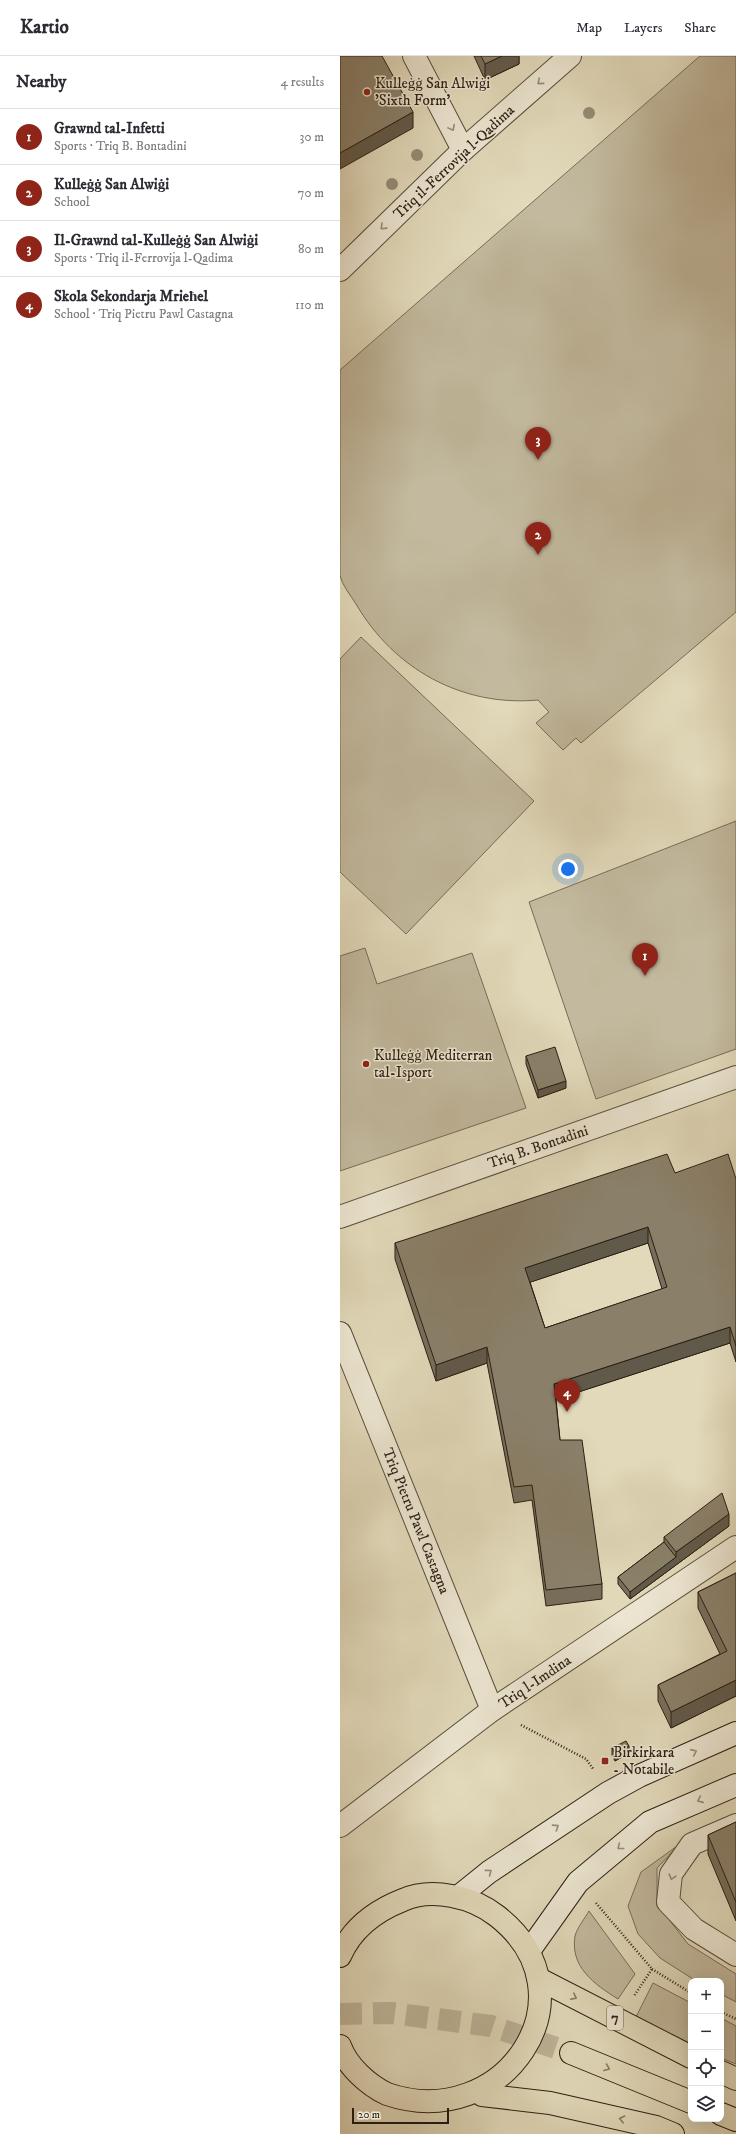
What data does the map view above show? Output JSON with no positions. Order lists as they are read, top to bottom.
{
  "streets": {
    "highway": ["7"],
    "street": [
      "Triq il-Ferrovija l-Qadima",
      "Triq B. Bontadini",
      "Triq Pietru Pawl Castagna",
      "Triq l-Imdina"
    ]
  },
  "crossings": [
    ["Triq Pietru Pawl Castagna", "Triq l-Imdina"]
  ],
  "one_way": ["Triq il-Ferrovija l-Qadima"],
  "places": {
    "other": ["Kulleġġ San Alwiġi 'Sixth Form'", "Kulleġġ Mediterran tal-Isport"],
    "transit": ["Birkirkara - Notabile"]
  },
  "scale_bar": "20 m",
  "page": {
    "header": "Kartio",
    "nav": ["Map", "Layers", "Share"],
    "heading": ["Nearby", "4 results"],
    "list": [
      {
        "mark": "1",
        "name": "Grawnd tal-Infetti",
        "note": "Sports · Triq B. Bontadini",
        "value": "30 m"
      },
      {
        "mark": "2",
        "name": "Kulleġġ San Alwiġi",
        "note": "School",
        "value": "70 m"
      },
      {
        "mark": "3",
        "name": "Il-Grawnd tal-Kulleġġ San Alwiġi",
        "note": "Sports · Triq il-Ferrovija l-Qadima",
        "value": "80 m"
      },
      {
        "mark": "4",
        "name": "Skola Sekondarja Mrieħel",
        "note": "School · Triq Pietru Pawl Castagna",
        "value": "110 m"
      }
    ],
    "pins": [
      "3",
      "2",
      "1",
      "4"
    ],
    "map_buttons": ["+", "−"],
    "scale": "20 m"
  }
}
